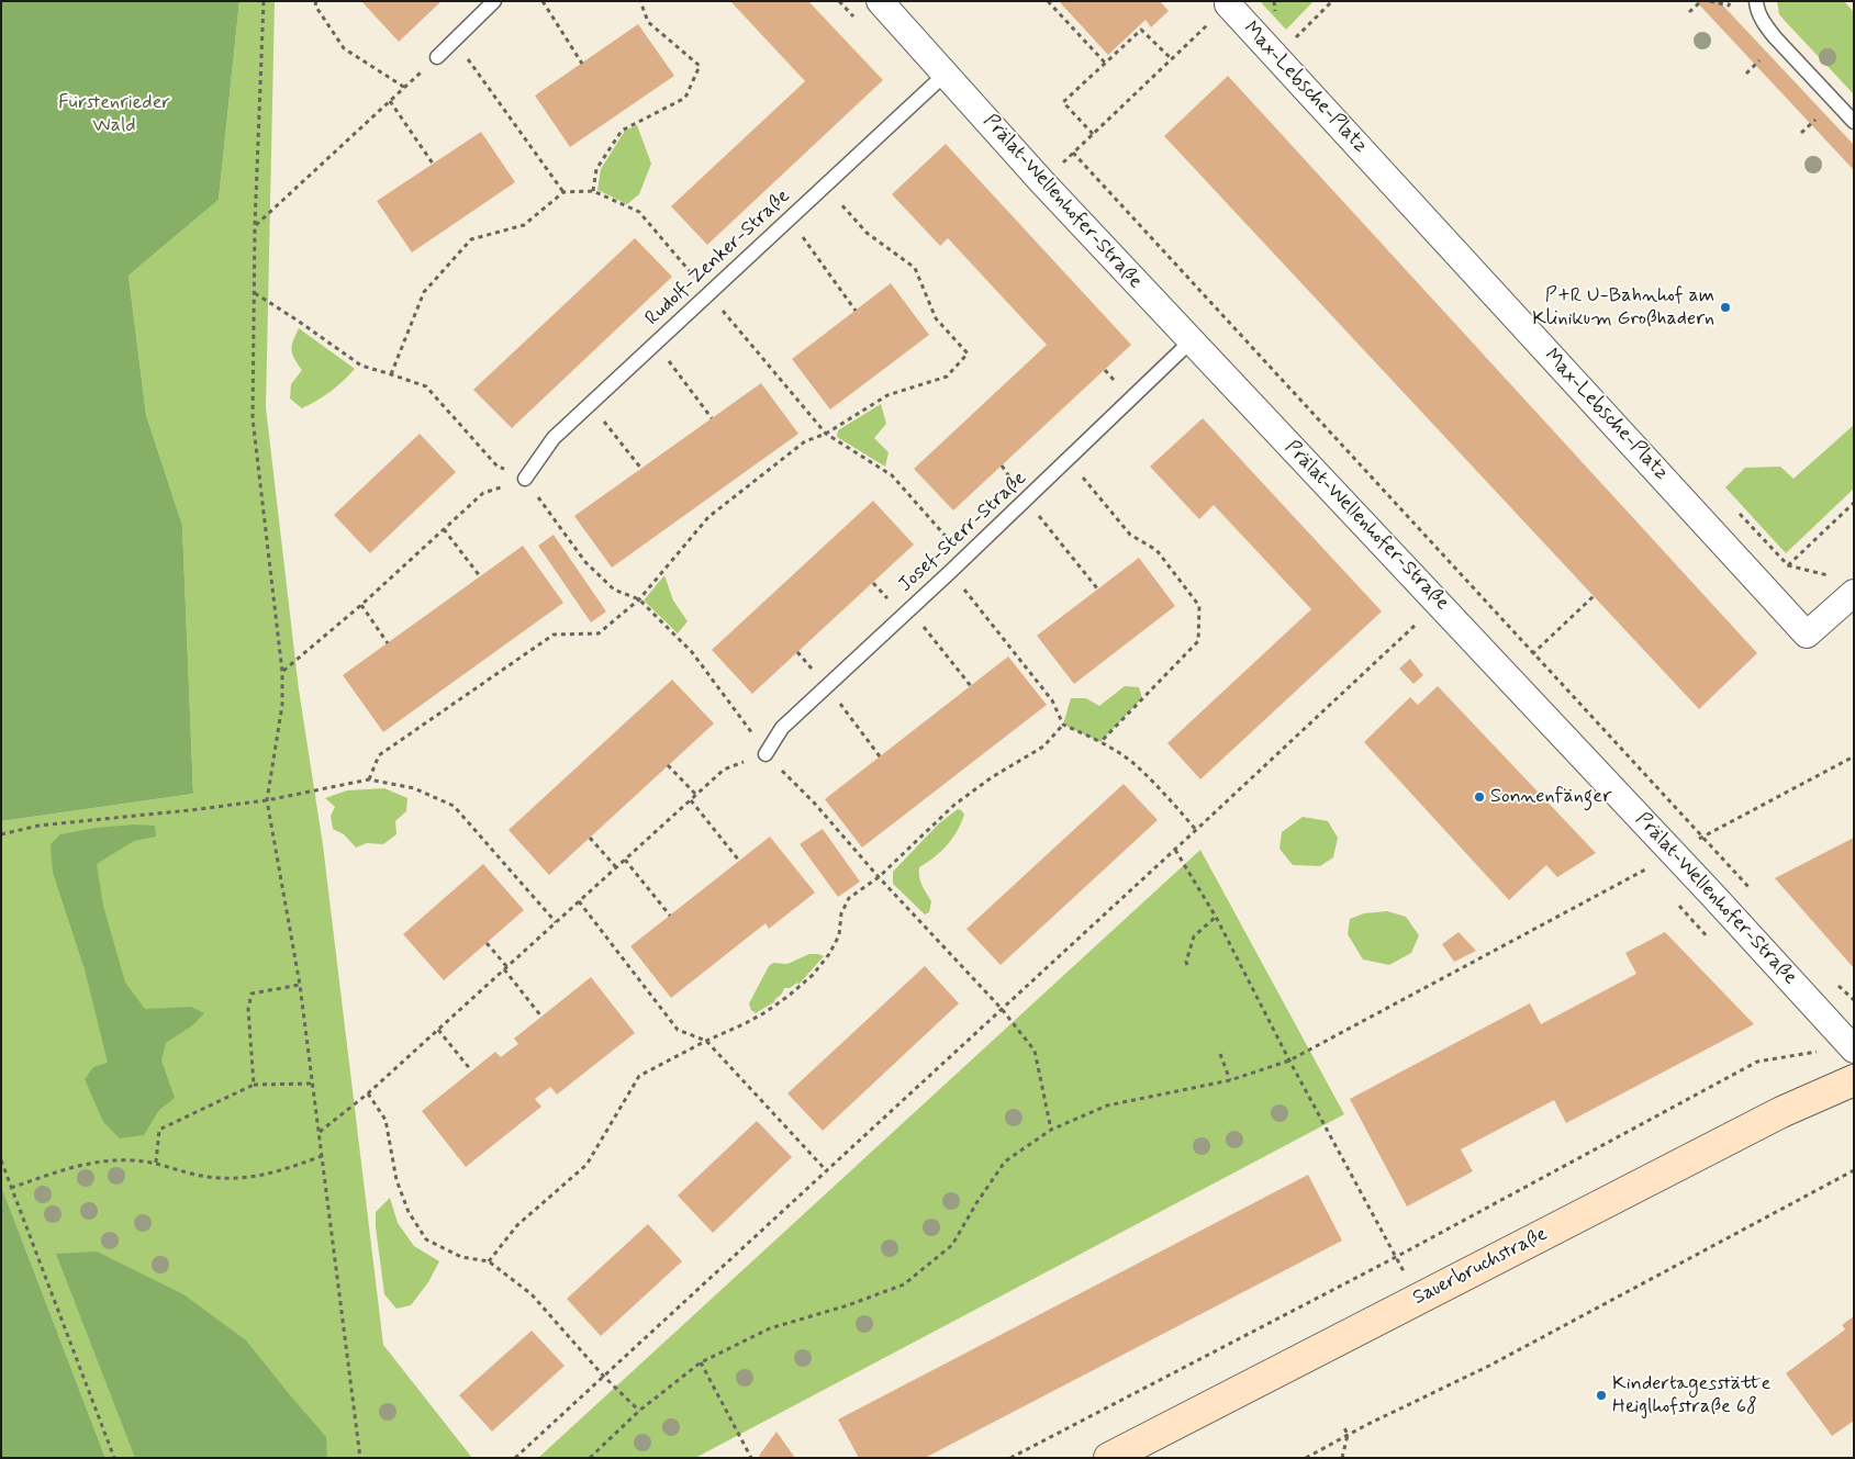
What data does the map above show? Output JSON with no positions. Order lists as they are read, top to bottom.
{
  "streets": {
    "street": ["Max-Lebsche-Platz", "Prälat-Wellenhofer-Straße", "Sauerbruchstraße"],
    "lane": ["Rudolf-Zenker-Straße", "Josef-Sterr-Straße"]
  },
  "crossings": [
    ["Prälat-Wellenhofer-Straße", "Rudolf-Zenker-Straße"],
    ["Prälat-Wellenhofer-Straße", "Josef-Sterr-Straße"]
  ],
  "parks": ["Fürstenrieder Wald"],
  "places": ["P+R U-Bahnhof am Klinikum Großhadern", "Sonnenfänger", "Kindertagesstätte Heiglhofstraße 68"]
}
